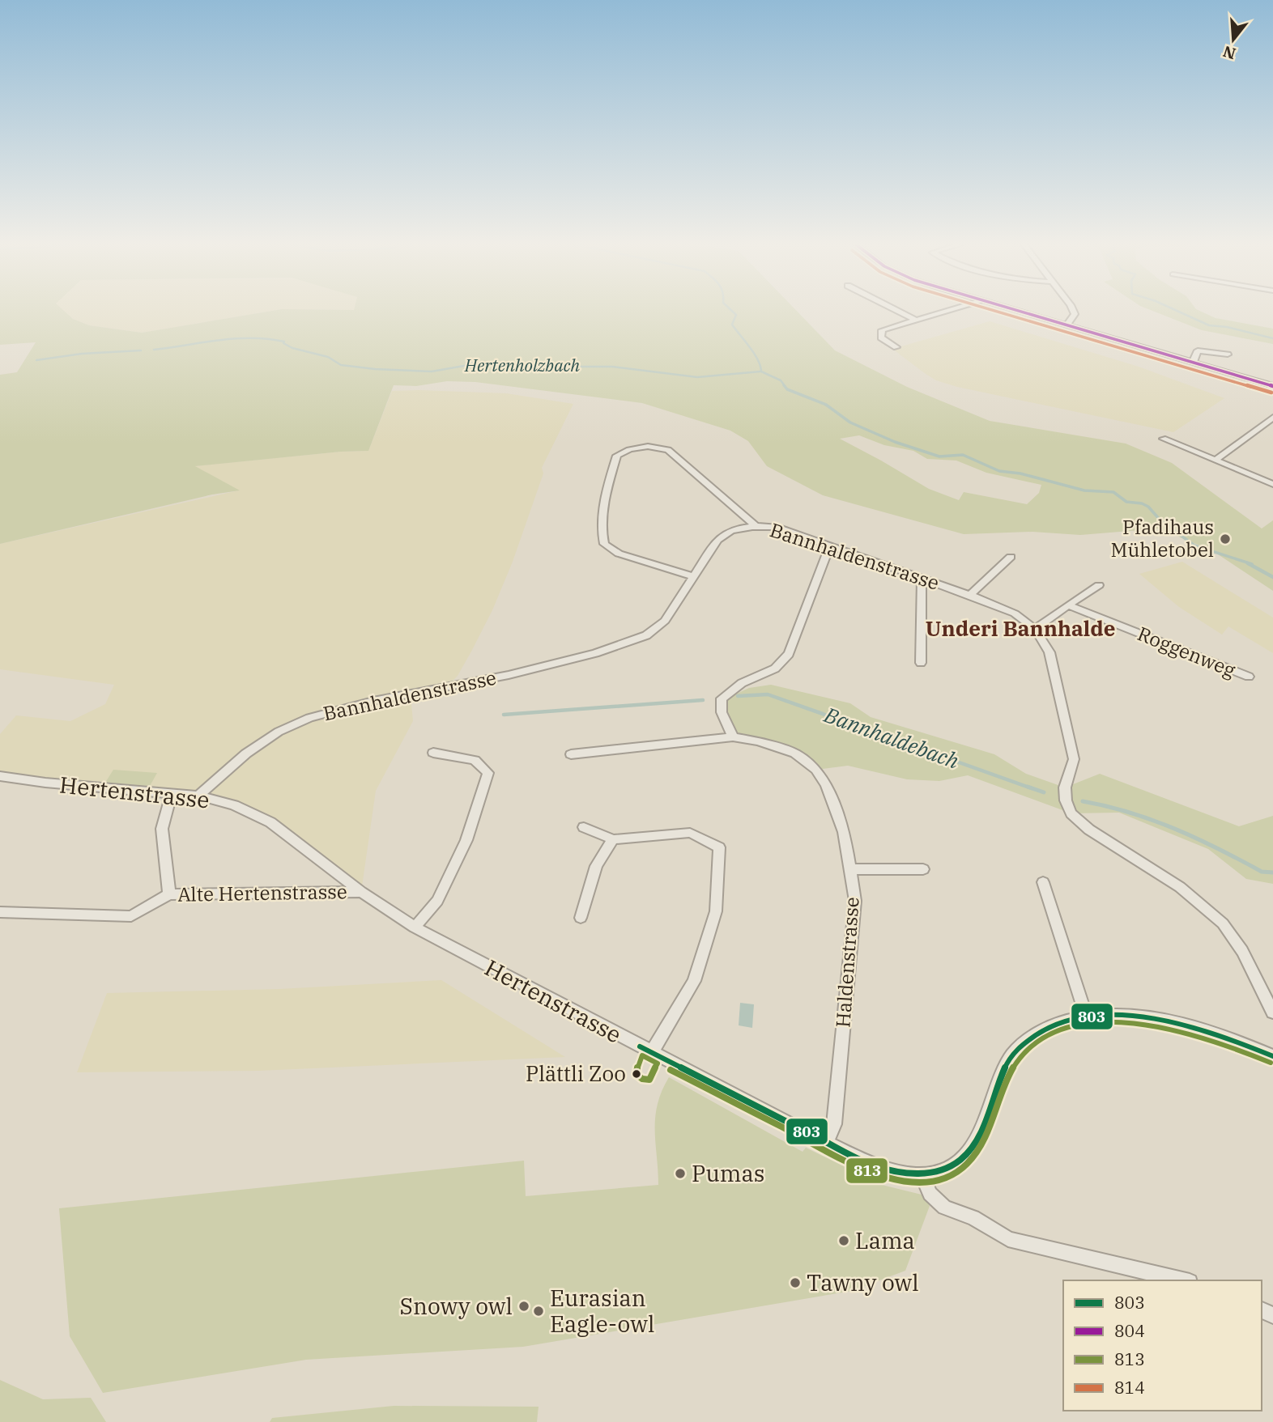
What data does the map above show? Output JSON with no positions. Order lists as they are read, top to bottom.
{
  "streets": {
    "street": [
      "Bannhaldenstrasse",
      "Roggenweg",
      "Hertenstrasse",
      "Alte Hertenstrasse",
      "Haldenstrasse"
    ]
  },
  "crossings": [
    ["Bannhaldenstrasse", "Hertenstrasse"],
    ["Hertenstrasse", "Alte Hertenstrasse"],
    ["Hertenstrasse", "Haldenstrasse"]
  ],
  "districts": ["Underi Bannhalde"],
  "water": ["Hertenholzbach", "Bannhaldebach"],
  "places": [
    "Pfadihaus Mühletobel",
    "Plättli Zoo",
    "Pumas",
    "Lama",
    "Tawny owl",
    "Snowy owl",
    "Eurasian Eagle-owl"
  ],
  "lines": [
    "transit line 804",
    "transit line 814",
    "transit line 803",
    "transit line 813"
  ],
  "legend": [
    "803",
    "804",
    "813",
    "814"
  ],
  "north": "bottom"
}
